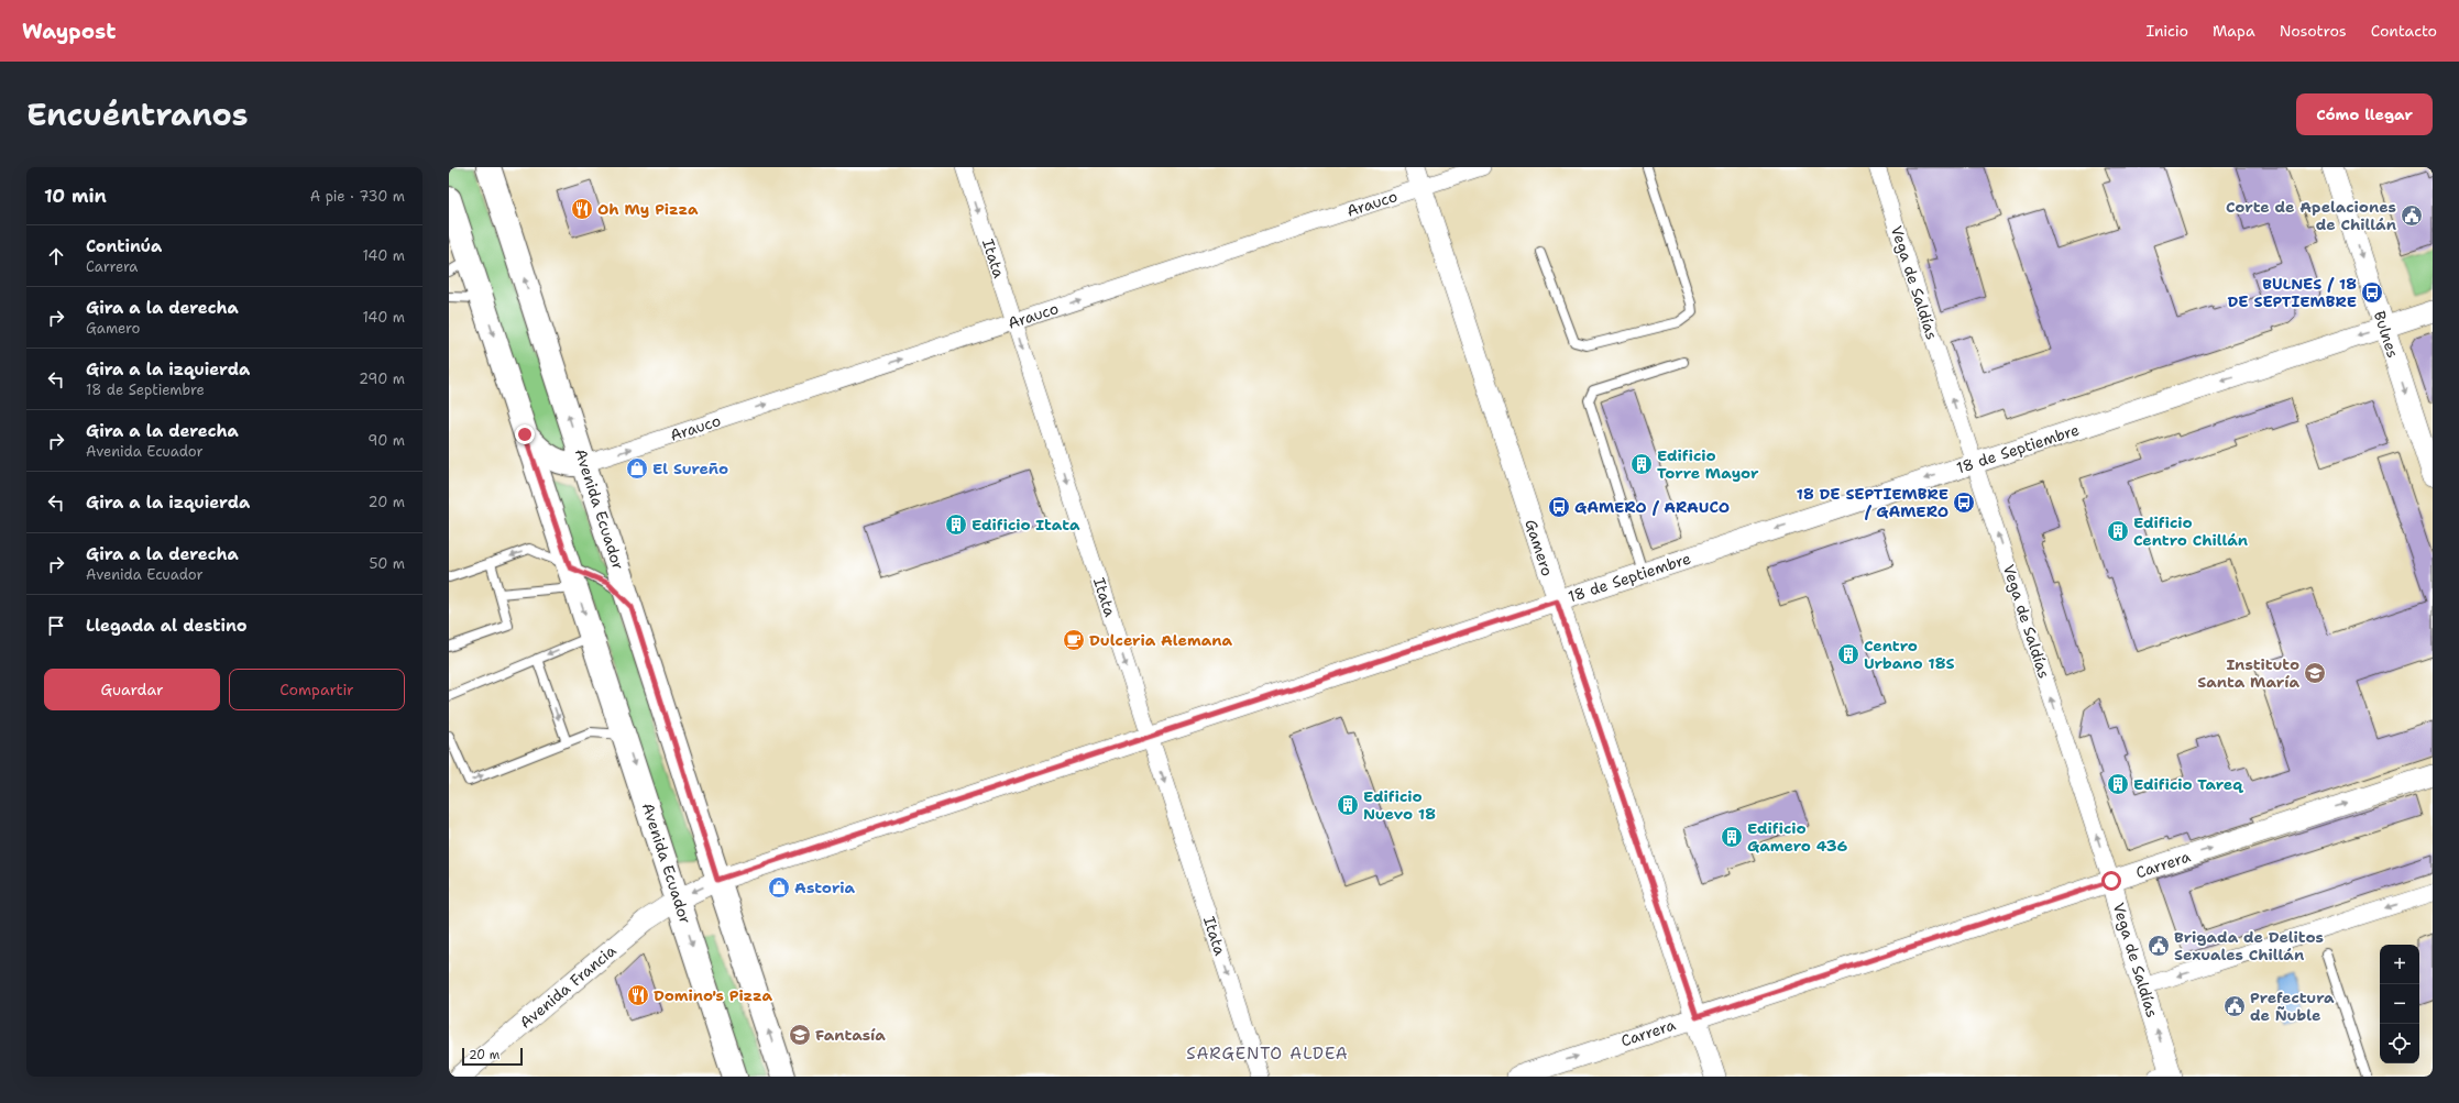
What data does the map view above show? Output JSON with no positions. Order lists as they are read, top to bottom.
{
  "streets": {
    "main road": ["Avenida Ecuador"],
    "street": [
      "Arauco",
      "Itata",
      "Vega de Saldías",
      "Bulnes",
      "18 de Septiembre",
      "Gamero",
      "Carrera",
      "Avenida Francia"
    ]
  },
  "crossings": [
    ["Arauco", "Itata"],
    ["Arauco", "Avenida Ecuador"],
    ["Arauco", "Gamero"],
    ["Itata", "18 de Septiembre"],
    ["Vega de Saldías", "18 de Septiembre"],
    ["Vega de Saldías", "Carrera"],
    ["Bulnes", "18 de Septiembre"],
    ["18 de Septiembre", "Avenida Ecuador"],
    ["18 de Septiembre", "Gamero"],
    ["18 de Septiembre", "Avenida Francia"],
    ["Avenida Ecuador", "Avenida Francia"],
    ["Gamero", "Carrera"]
  ],
  "one_way": [
    "Arauco",
    "Itata",
    "Vega de Saldías",
    "Bulnes",
    "18 de Septiembre"
  ],
  "districts": ["SARGENTO ALDEA"],
  "places": {
    "restaurant": ["Oh My Pizza", "Domino's Pizza"],
    "public building": ["Corte de Apelaciones de Chillán", "Brigada de Delitos Sexuales Chillán", "Prefectura de Ñuble"],
    "bus stop": ["BULNES / 18 DE SEPTIEMBRE", "18 DE SEPTIEMBRE / GAMERO", "GAMERO / ARAUCO"],
    "building": [
      "Edificio Torre Mayor",
      "Edificio Itata",
      "Edificio Centro Chillán",
      "Centro Urbano 18S",
      "Edificio Tareq",
      "Edificio Nuevo 18",
      "Edificio Gamero 436"
    ],
    "shop": ["El Sureño", "Astoria"],
    "cafe": ["Dulceria Alemana"],
    "school or university": ["Instituto Santa María", "Fantasía"]
  },
  "scale_bar": "20 m",
  "page": {
    "header": "Waypost",
    "nav": [
      "Inicio",
      "Mapa",
      "Nosotros",
      "Contacto"
    ],
    "title": "Encuéntranos",
    "buttons": [
      "Cómo llegar",
      ["Guardar", "Compartir"]
    ],
    "heading": ["10 min", "A pie · 730 m"],
    "list": [
      ["Continúa", "Carrera", "140 m"],
      ["Gira a la derecha", "Gamero", "140 m"],
      ["Gira a la izquierda", "18 de Septiembre", "290 m"],
      ["Gira a la derecha", "Avenida Ecuador", "90 m"],
      ["Gira a la izquierda", "20 m"],
      ["Gira a la derecha", "Avenida Ecuador", "50 m"],
      "Llegada al destino"
    ],
    "map_buttons": ["+", "−"],
    "scale": "20 m"
  }
}
